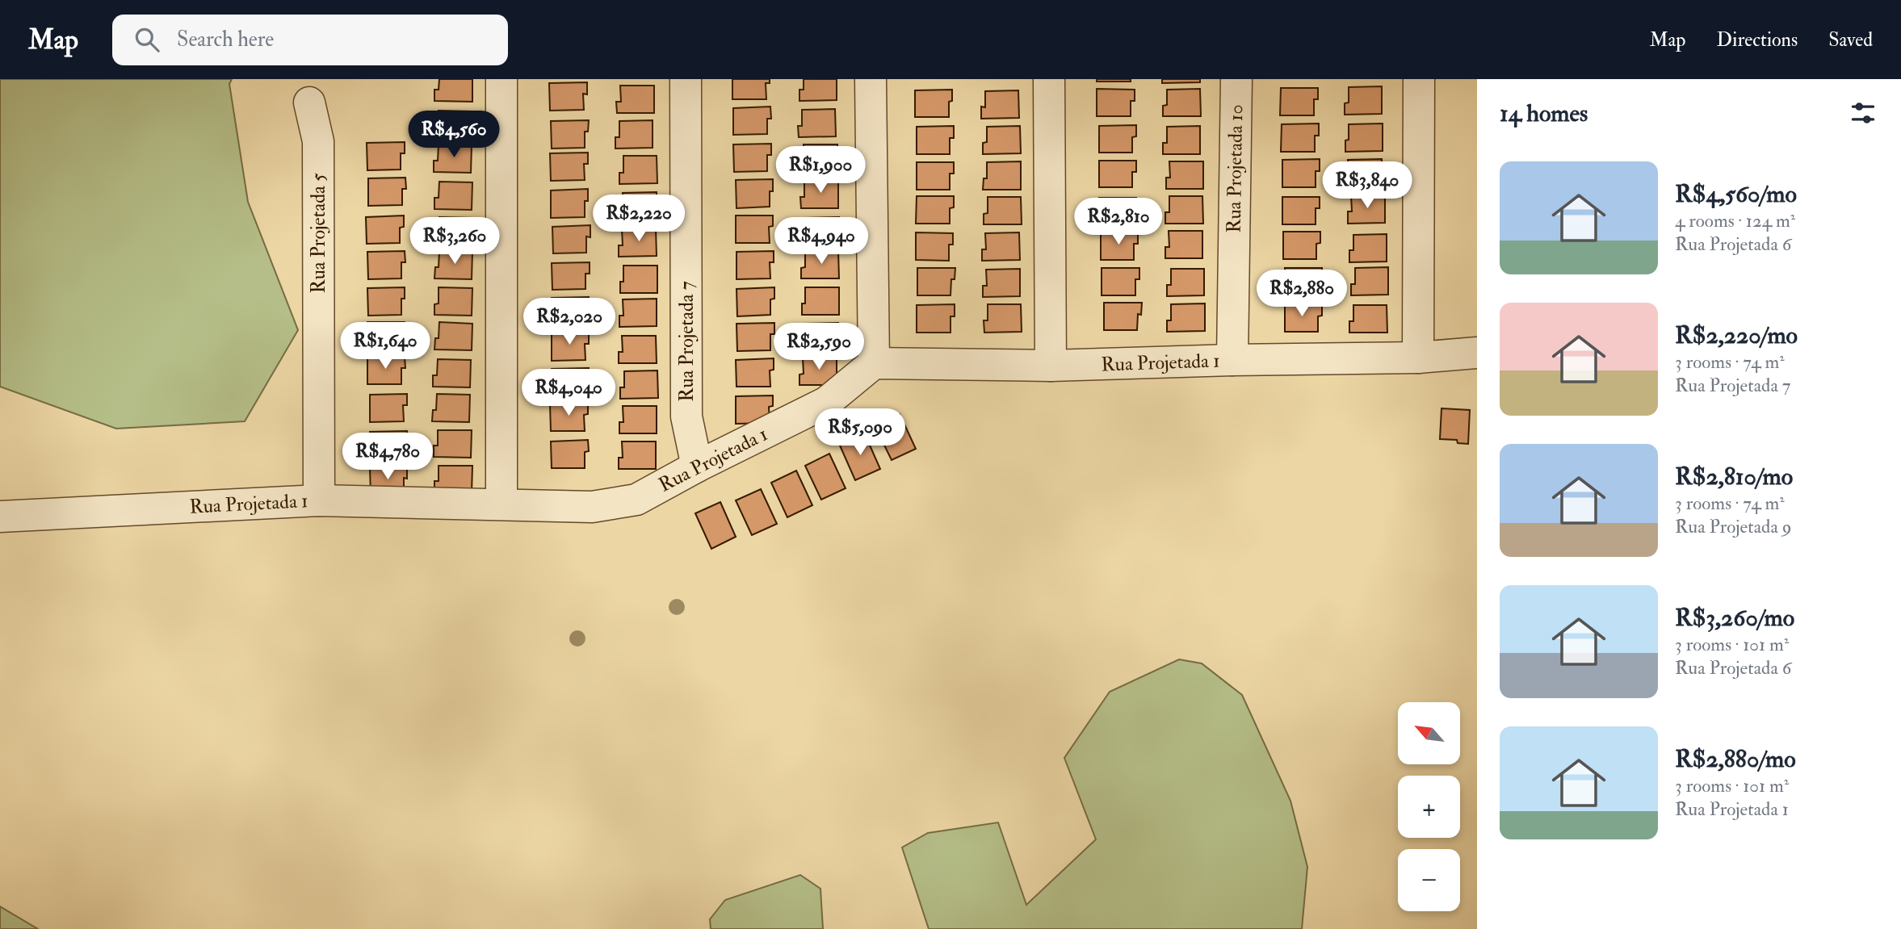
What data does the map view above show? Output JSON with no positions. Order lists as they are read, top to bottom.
{
  "streets": {
    "street": [
      "Rua Projetada 10",
      "Rua Projetada 5",
      "Rua Projetada 7",
      "Rua Projetada 1"
    ]
  },
  "crossings": [
    ["Rua Projetada 10", "Rua Projetada 1"],
    ["Rua Projetada 5", "Rua Projetada 1"],
    ["Rua Projetada 7", "Rua Projetada 1"]
  ],
  "north": "top left",
  "page": {
    "header": "Map",
    "search": "Search here",
    "nav": ["Map", "Directions", "Saved"],
    "heading": "14 homes",
    "price": [
      "R$4,560",
      "R$1,900",
      "R$3,840",
      "R$2,220",
      "R$2,810",
      "R$3,260",
      "R$4,940",
      "R$2,880",
      "R$2,020",
      "R$1,640",
      "R$2,590",
      "R$4,040",
      "R$5,090",
      "R$4,780"
    ],
    "list": [
      {
        "name": "R$4,560/mo",
        "note": "4 rooms · 124 m² · Rua Projetada 6"
      },
      {
        "name": "R$2,220/mo",
        "note": "3 rooms · 74 m² · Rua Projetada 7"
      },
      {
        "name": "R$2,810/mo",
        "note": "3 rooms · 74 m² · Rua Projetada 9"
      },
      {
        "name": "R$3,260/mo",
        "note": "3 rooms · 101 m² · Rua Projetada 6"
      },
      {
        "name": "R$2,880/mo",
        "note": "3 rooms · 101 m² · Rua Projetada 1"
      }
    ],
    "map_buttons": ["+", "−"]
  }
}
